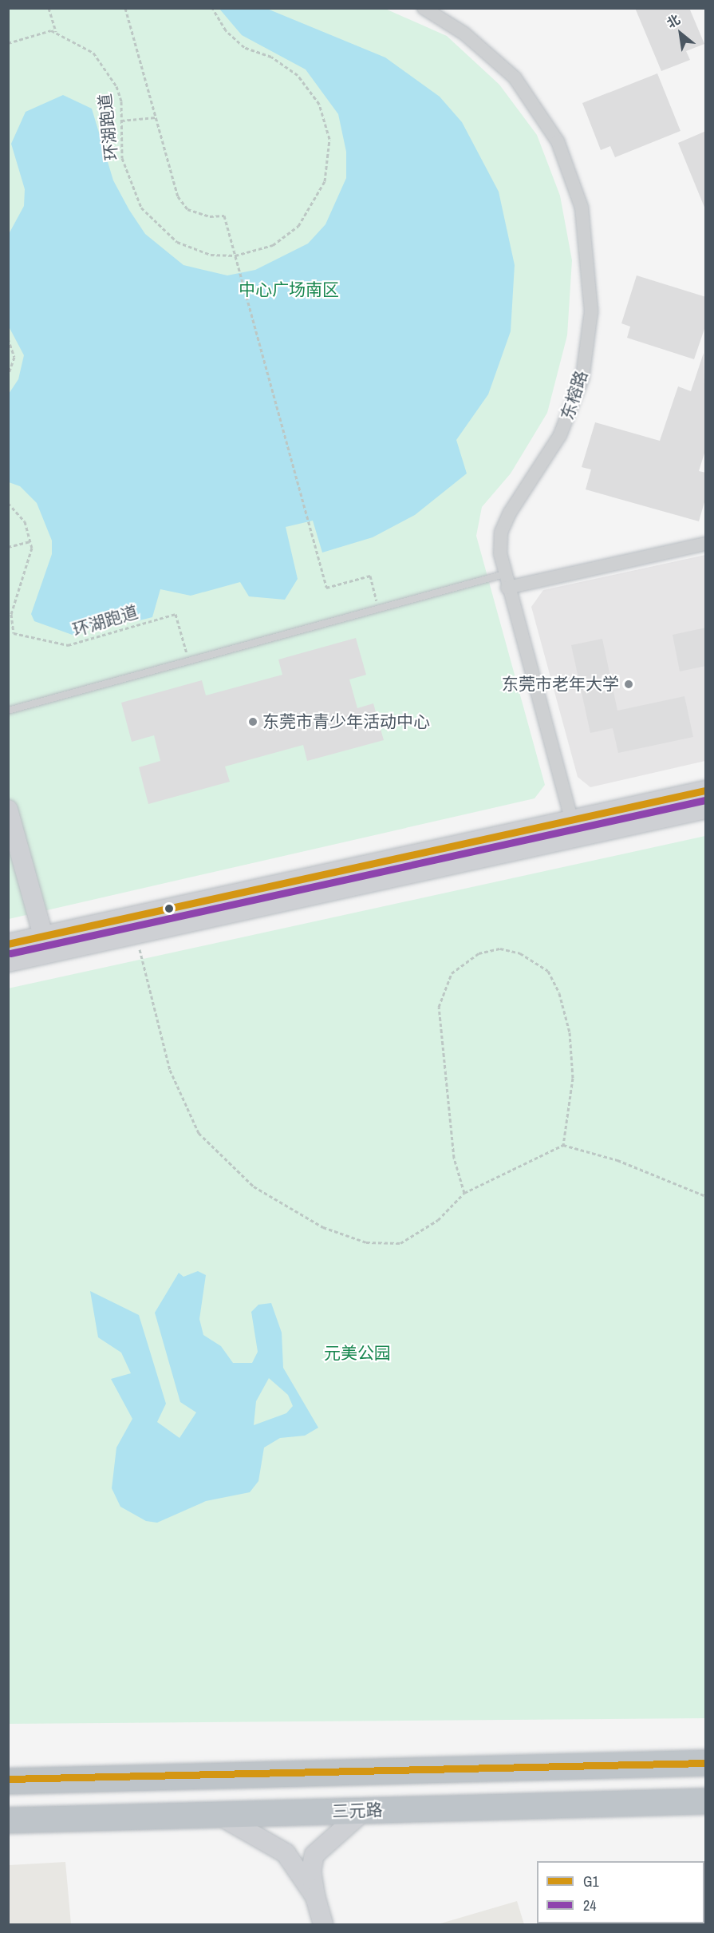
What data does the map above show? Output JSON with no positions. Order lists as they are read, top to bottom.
{
  "streets": {
    "highway": ["三元路"],
    "street": ["东榕路"],
    "path": ["环湖跑道"]
  },
  "parks": ["中心广场南区", "元美公园"],
  "places": ["东莞市老年大学", "东莞市青少年活动中心"],
  "lines": ["transit line G1", "transit line 24"],
  "legend": ["G1", "24"],
  "north": "top left"
}
